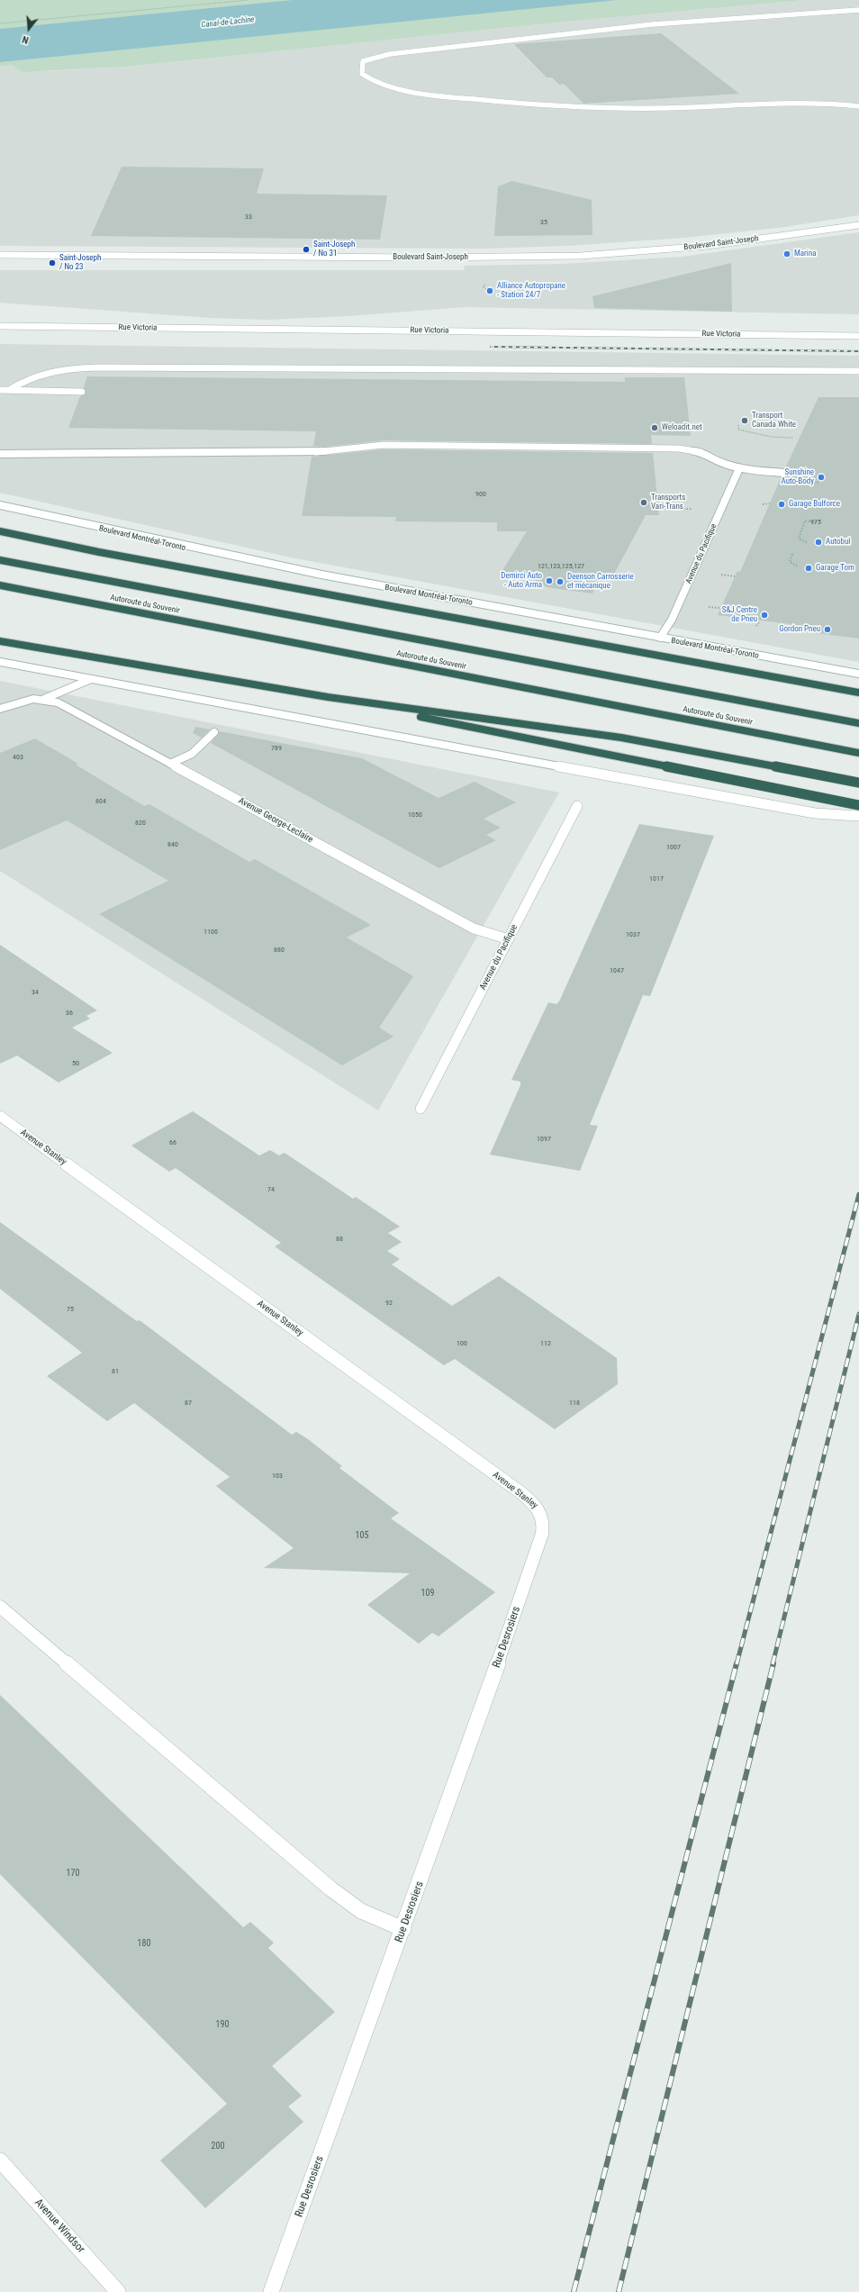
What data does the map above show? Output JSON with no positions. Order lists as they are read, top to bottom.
{
  "streets": {
    "highway": ["Autoroute du Souvenir"],
    "street": [
      "Boulevard Saint-Joseph",
      "Rue Victoria",
      "Boulevard Montréal-Toronto",
      "Avenue du Pacifique",
      "Avenue George-Leclaire",
      "Avenue Stanley",
      "Rue Desrosiers",
      "Avenue Windsor"
    ]
  },
  "crossings": [
    ["Boulevard Montréal-Toronto", "Avenue du Pacifique"],
    ["Avenue du Pacifique", "Avenue George-Leclaire"],
    ["Avenue Stanley", "Rue Desrosiers"]
  ],
  "water": ["Canal-de-Lachine"],
  "places": [
    "Saint-Joseph / No 31",
    "Marina",
    "Saint-Joseph / No 23",
    "Alliance Autopropane - Station 24/7",
    "Transport Canada White",
    "Weloadit.net",
    "Sunshine Auto-Body",
    "Transports Vari-Trans",
    "Garage Bulforce",
    "Autobul",
    "Garage Tom",
    "Demirci Auto - Auto Arma",
    "Deenson Carrosserie et mécanique",
    "S&J Centre de Pneu",
    "Gordon Pneu"
  ],
  "house_numbers": [
    "33",
    "35",
    "900",
    "975",
    "121,123,125,127",
    "789",
    "403",
    "804",
    "1050",
    "820",
    "840",
    "1007",
    "1017",
    "1100",
    "1037",
    "880",
    "1047",
    "34",
    "36",
    "50",
    "1097",
    "66",
    "74",
    "88",
    "92",
    "75",
    "100",
    "112",
    "81",
    "87",
    "118",
    "103",
    "105",
    "109",
    "170",
    "180",
    "190",
    "200"
  ],
  "north": "bottom"
}
